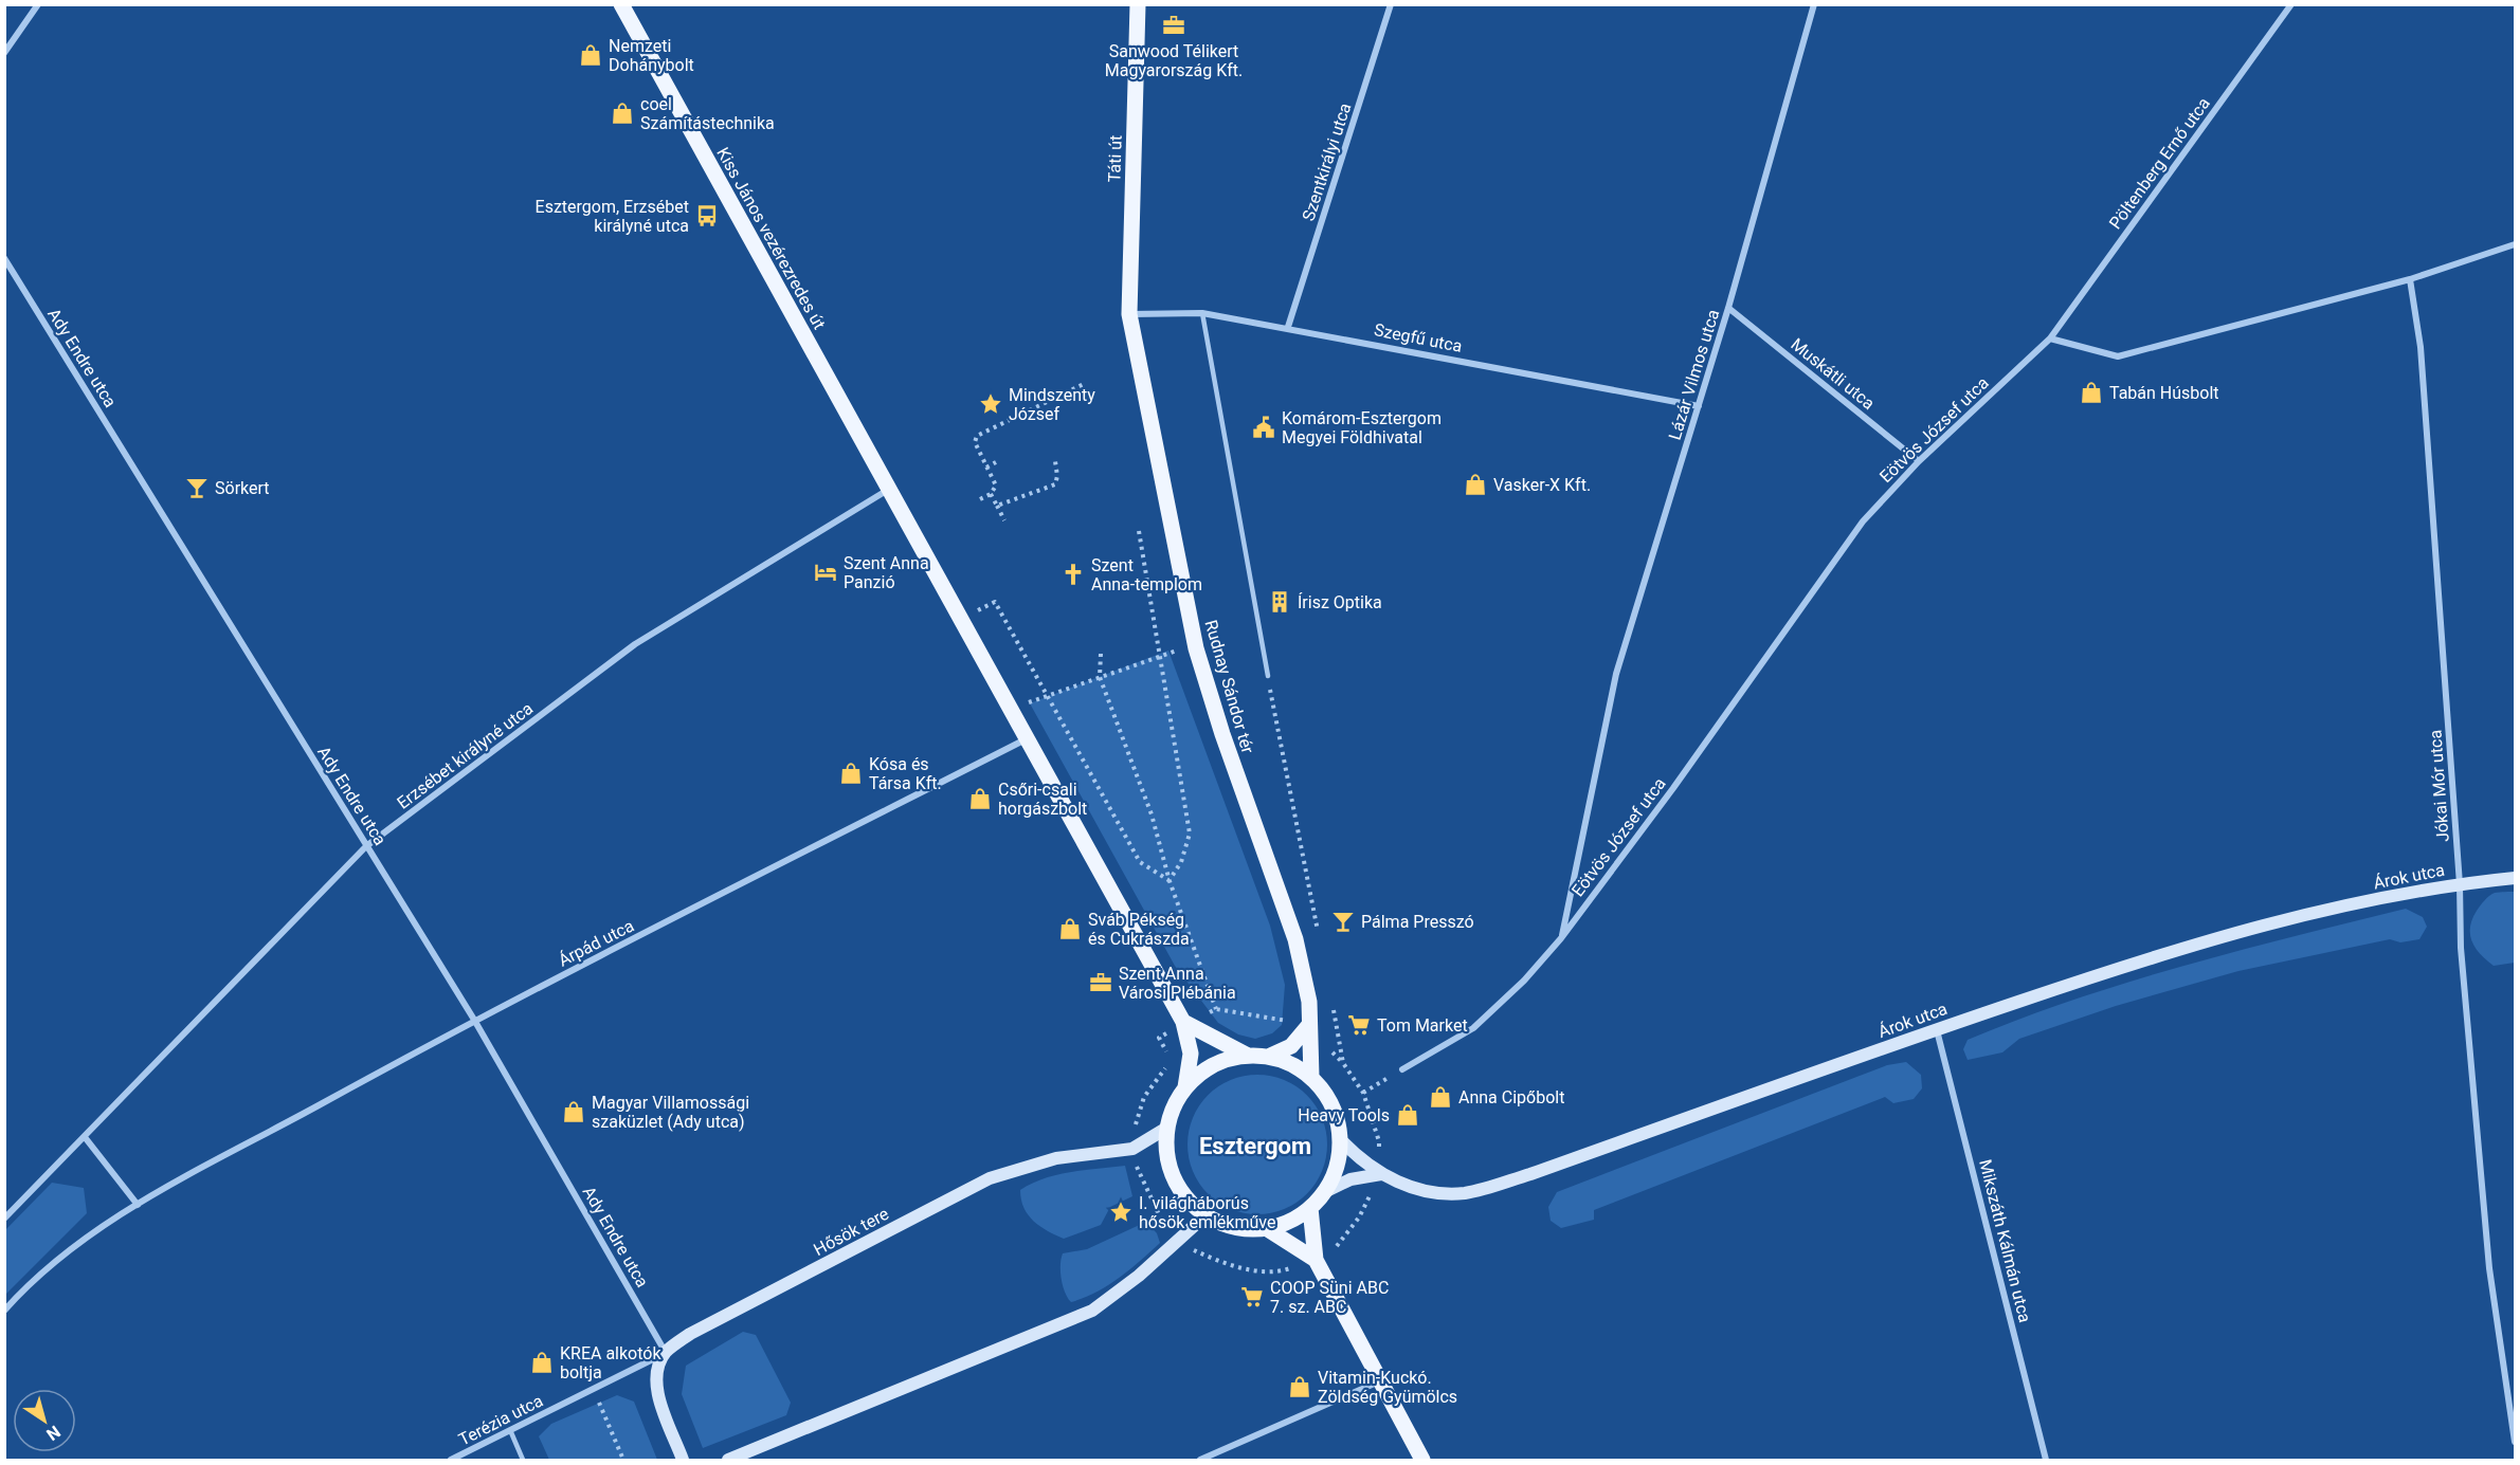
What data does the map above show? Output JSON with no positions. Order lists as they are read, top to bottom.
{
  "streets": {
    "main road": [
      "Táti út",
      "Kiss János vezérezredes út",
      "Rudnay Sándor tér",
      "Árok utca",
      "Hősök tere"
    ],
    "street": [
      "Szentkirályi utca",
      "Pöltenberg Ernő utca",
      "Szegfű utca",
      "Ady Endre utca",
      "Muskátli utca",
      "Lázár Vilmos utca",
      "Eötvös József utca",
      "Erzsébet királyné utca",
      "Jókai Mór utca",
      "Árpád utca",
      "Mikszáth Kálmán utca",
      "Terézia utca"
    ]
  },
  "crossings": [
    ["Táti út", "Szegfű utca"],
    ["Táti út", "Rudnay Sándor tér"],
    ["Szentkirályi utca", "Szegfű utca"],
    ["Pöltenberg Ernő utca", "Eötvös József utca"],
    ["Kiss János vezérezredes út", "Erzsébet királyné utca"],
    ["Szegfű utca", "Lázár Vilmos utca"],
    ["Szegfű utca", "Rudnay Sándor tér"],
    ["Ady Endre utca", "Erzsébet királyné utca"],
    ["Ady Endre utca", "Árpád utca"],
    ["Ady Endre utca", "Hősök tere"],
    ["Ady Endre utca", "Terézia utca"],
    ["Muskátli utca", "Lázár Vilmos utca"],
    ["Muskátli utca", "Eötvös József utca"],
    ["Lázár Vilmos utca", "Eötvös József utca"],
    ["Rudnay Sándor tér", "Árok utca"],
    ["Rudnay Sándor tér", "Hősök tere"],
    ["Jókai Mór utca", "Árok utca"],
    ["Árok utca", "Hősök tere"],
    ["Árok utca", "Mikszáth Kálmán utca"],
    ["Hősök tere", "Terézia utca"]
  ],
  "districts": ["Esztergom"],
  "places": {
    "office": ["Sanwood Télikert Magyarország Kft.", "Szent Anna Városi Plébánia"],
    "shop": [
      "Nemzeti Dohánybolt",
      "coel Számítástechnika",
      "Tabán Húsbolt",
      "Vasker-X Kft.",
      "Kósa és Társa Kft.",
      "Csőri-csali horgászbolt",
      "Sváb Pékség és Cukrászda",
      "Anna Cipőbolt",
      "Magyar Villamossági szaküzlet (Ady utca)",
      "Heavy Tools",
      "KREA alkotók boltja",
      "Vitamin-Kuckó. Zöldség Gyümölcs"
    ],
    "bus stop": ["Esztergom, Erzsébet királyné utca"],
    "place": ["Mindszenty József", "I. világháborús hősök emlékműve"],
    "public building": ["Komárom-Esztergom Megyei Földhivatal"],
    "bar": ["Sörkert", "Pálma Presszó"],
    "hotel": ["Szent Anna Panzió"],
    "church": ["Szent Anna-templom"],
    "building": ["Írisz Optika"],
    "supermarket": ["Tom Market", "COOP Süni ABC 7. sz. ABC"]
  },
  "north": "bottom right"
}
